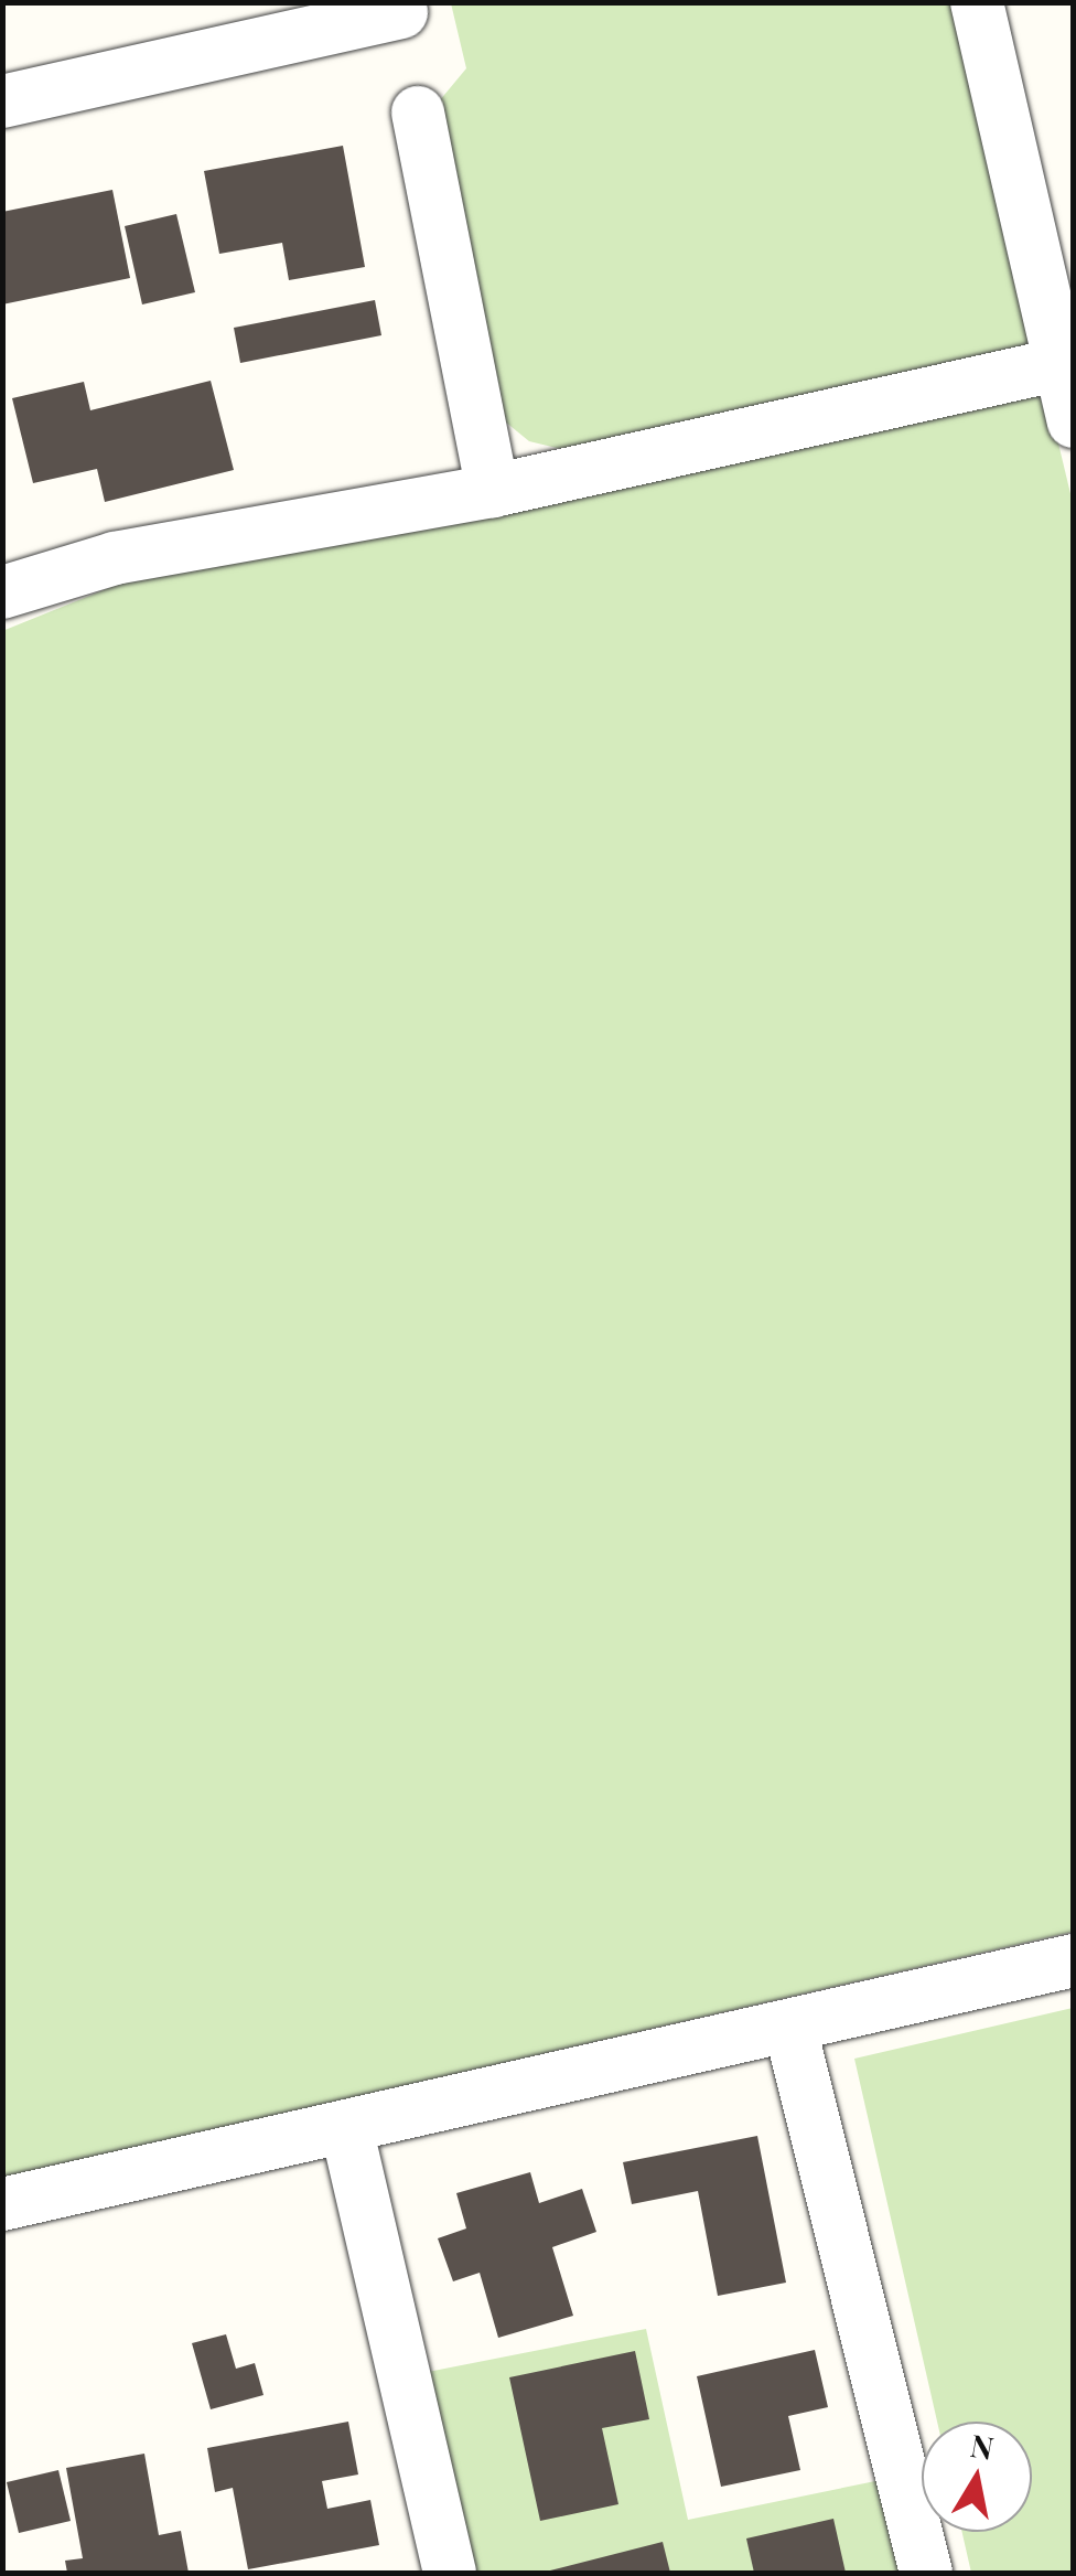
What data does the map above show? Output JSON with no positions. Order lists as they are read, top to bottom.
{
  "north": "top"
}
